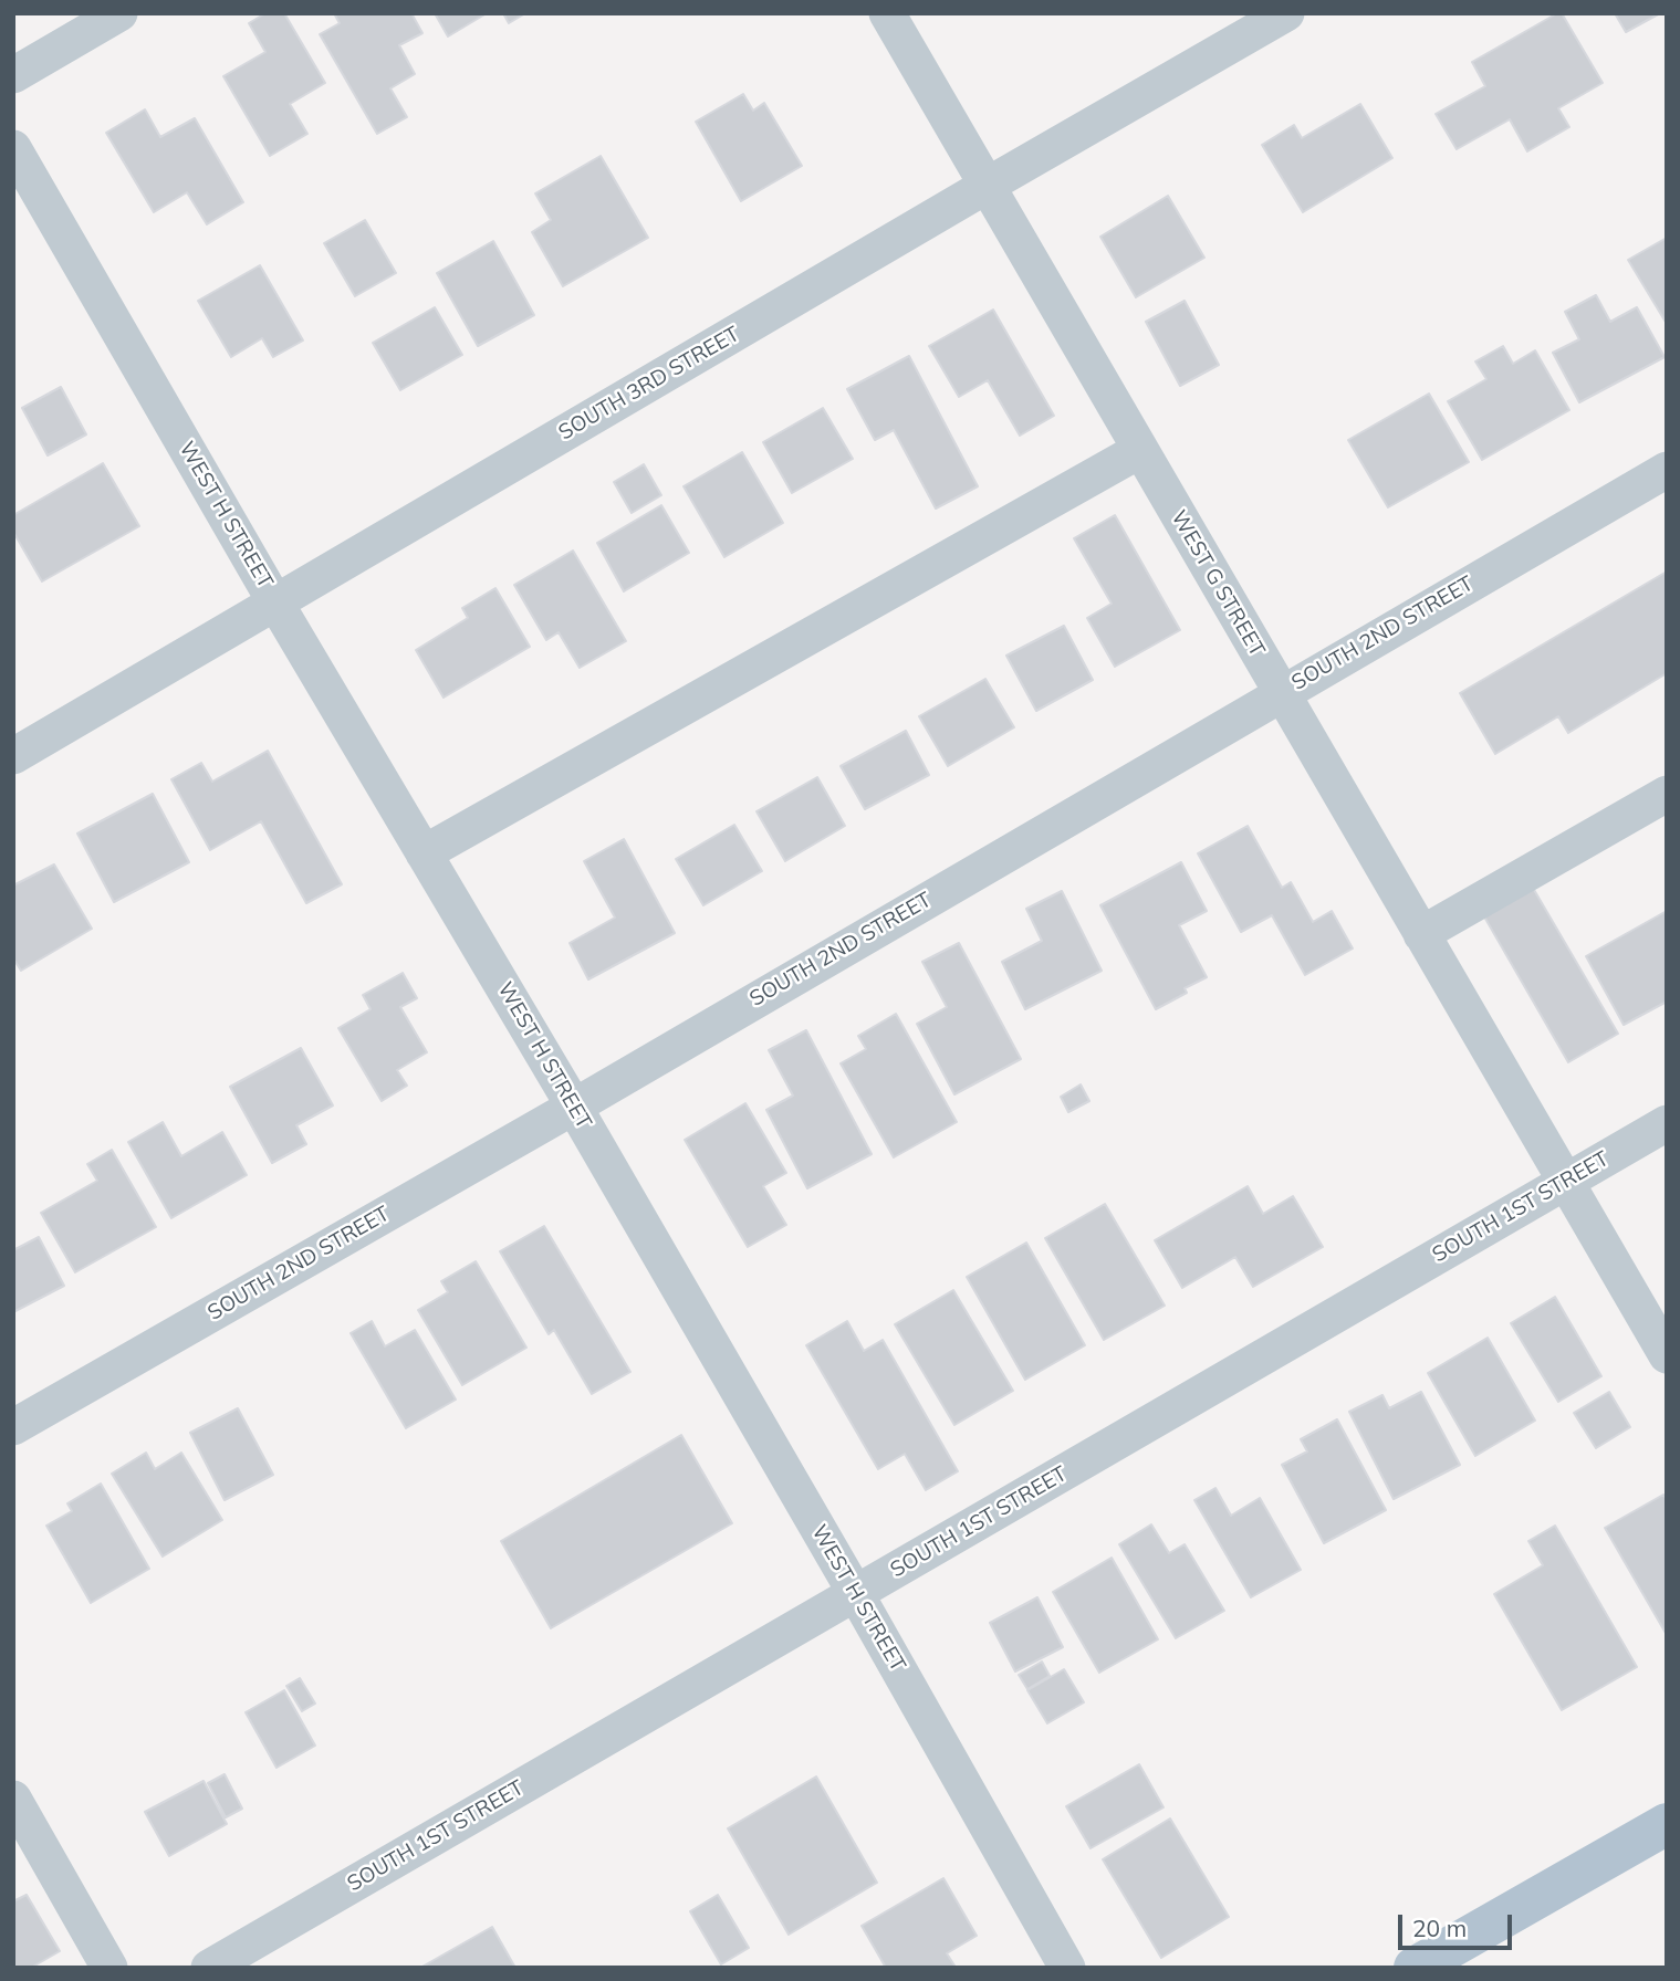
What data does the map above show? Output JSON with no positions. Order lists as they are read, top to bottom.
{
  "streets": {
    "street": [
      "SOUTH 3RD STREET",
      "WEST H STREET",
      "WEST G STREET",
      "SOUTH 2ND STREET",
      "SOUTH 1ST STREET"
    ]
  },
  "crossings": [
    ["SOUTH 3RD STREET", "WEST H STREET"],
    ["SOUTH 3RD STREET", "WEST G STREET"],
    ["WEST H STREET", "SOUTH 2ND STREET"],
    ["WEST H STREET", "SOUTH 1ST STREET"],
    ["WEST G STREET", "SOUTH 2ND STREET"],
    ["WEST G STREET", "SOUTH 1ST STREET"]
  ],
  "scale_bar": "20 m"
}
